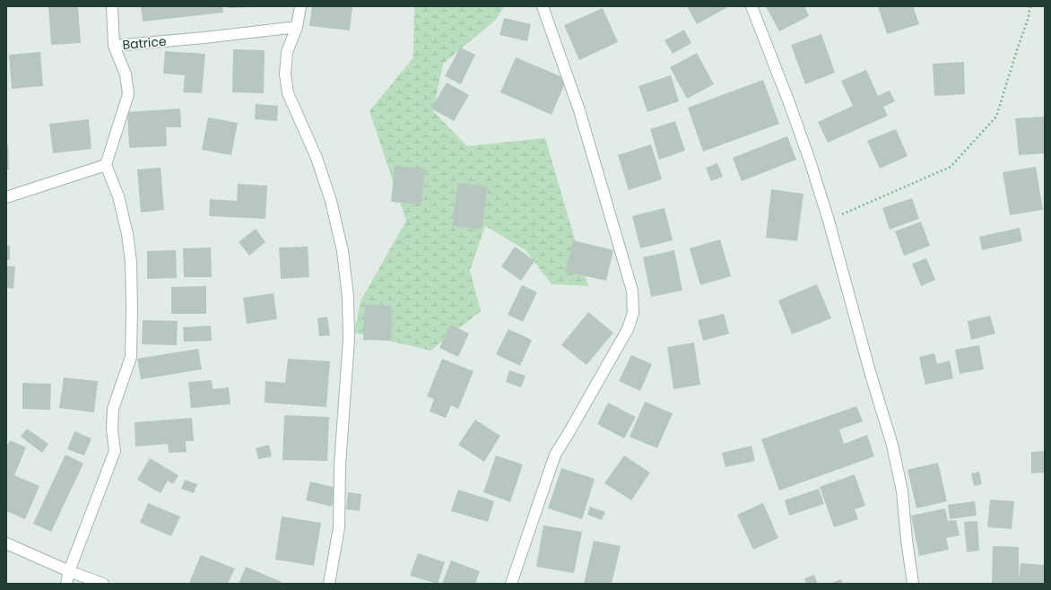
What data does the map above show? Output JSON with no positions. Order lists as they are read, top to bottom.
{
  "streets": {
    "street": ["Batrice"]
  }
}
